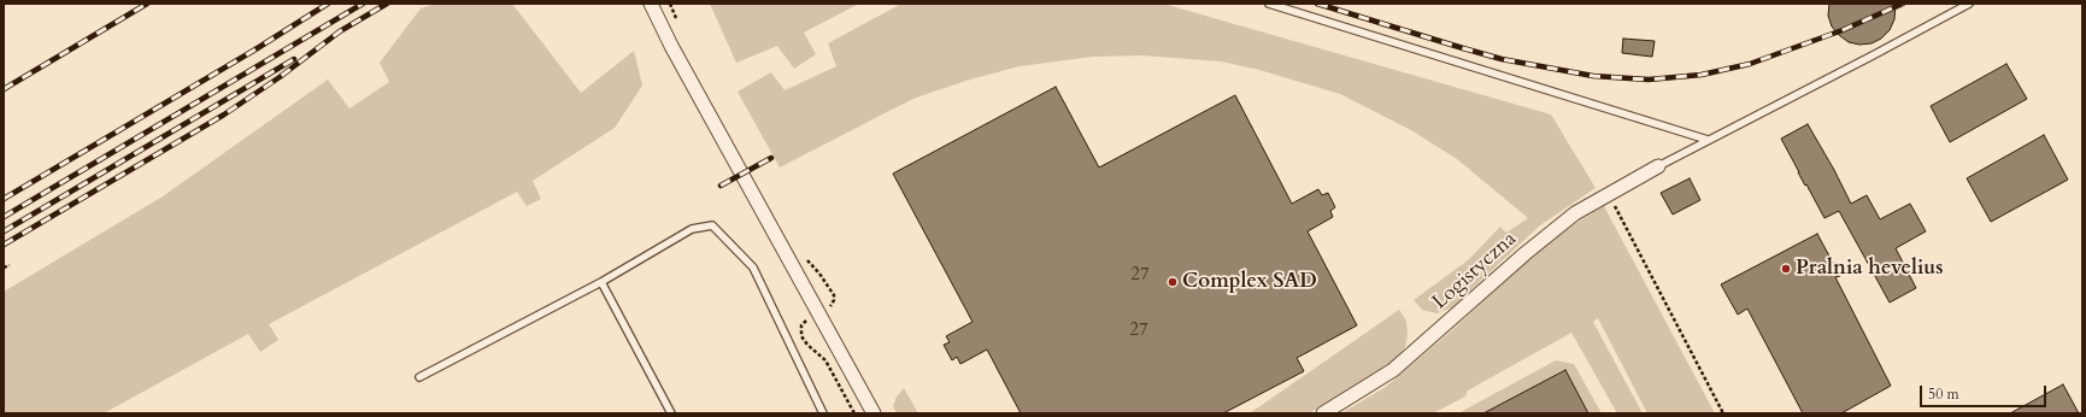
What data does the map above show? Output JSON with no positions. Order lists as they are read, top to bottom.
{
  "streets": {
    "street": ["Logistyczna"]
  },
  "places": ["Pralnia hevelius", "Complex SAD"],
  "house_numbers": ["27", "27"],
  "scale_bar": "50 m"
}
